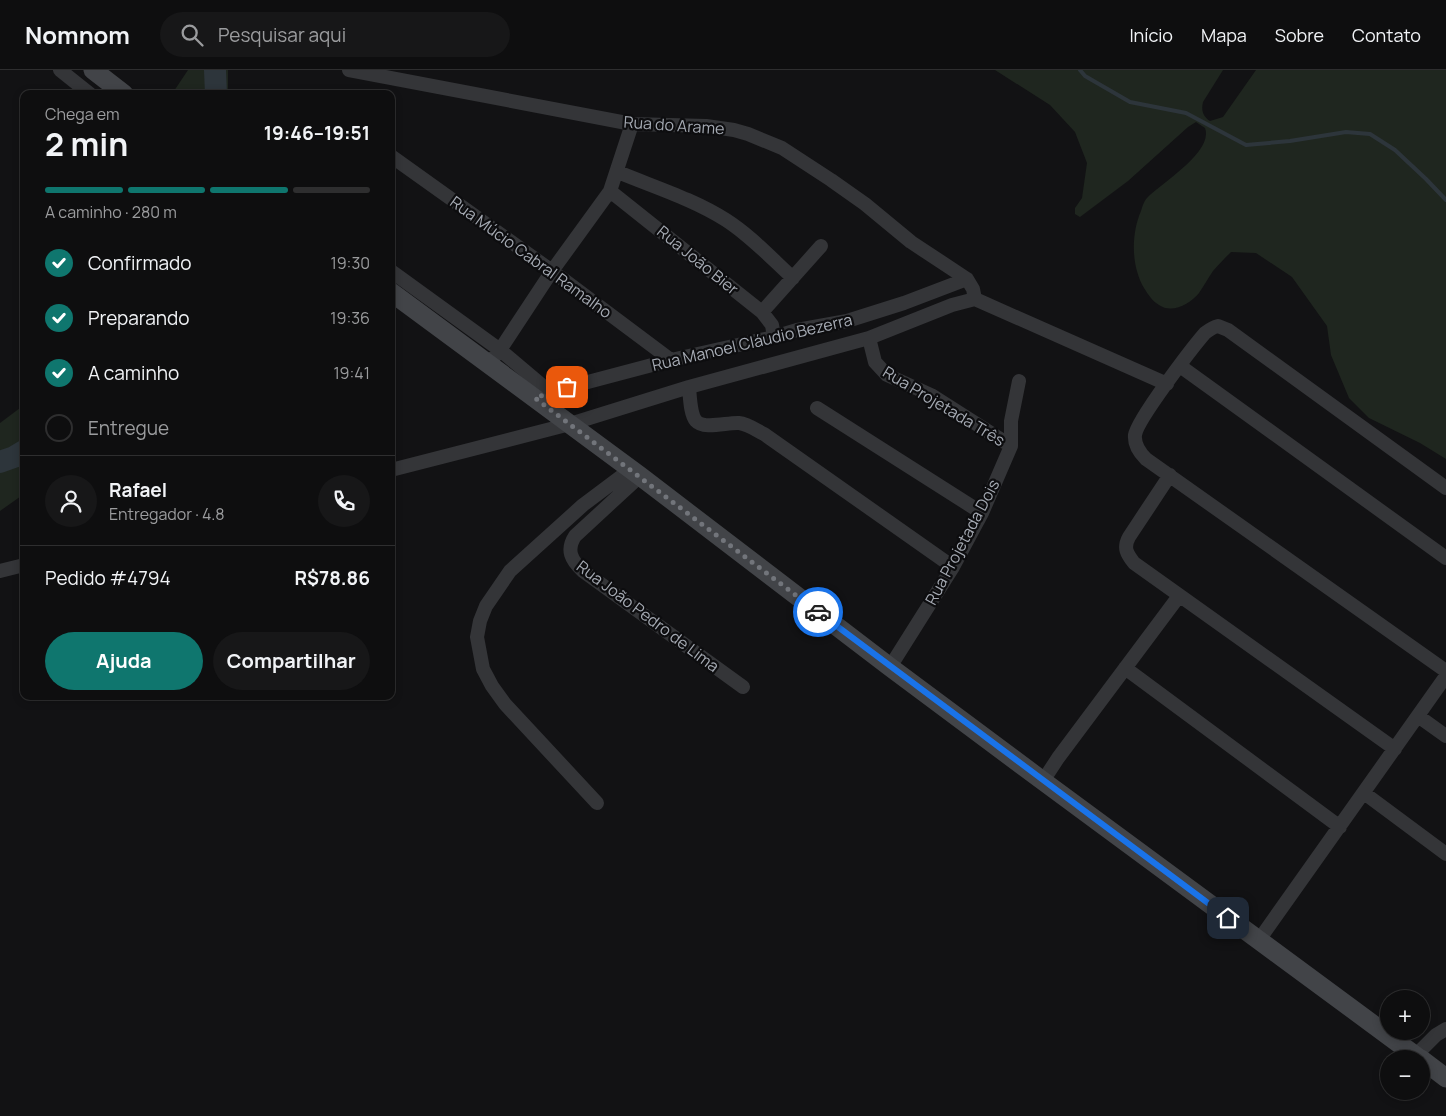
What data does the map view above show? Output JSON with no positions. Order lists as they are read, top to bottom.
{
  "streets": {
    "street": [
      "Rua do Arame",
      "Rua Múcio Cabral Ramalho",
      "Rua João Bier",
      "Rua Manoel Cláudio Bezerra",
      "Rua Projetada Três",
      "Rua Projetada Dois",
      "Rua João Pedro de Lima"
    ]
  },
  "crossings": [
    ["Rua do Arame", "Rua Manoel Cláudio Bezerra"],
    ["Rua Múcio Cabral Ramalho", "Rua Manoel Cláudio Bezerra"],
    ["Rua João Bier", "Rua Manoel Cláudio Bezerra"],
    ["Rua Projetada Três", "Rua Projetada Dois"]
  ],
  "page": {
    "header": "Nomnom",
    "search": "Pesquisar aqui",
    "nav": [
      "Início",
      "Mapa",
      "Sobre",
      "Contato"
    ],
    "heading": ["2 min", "Chega em", "19:46–19:51"],
    "panel": [
      "Rafael",
      "Entregador · 4.8",
      "Pedido #4794",
      "R$78.86"
    ],
    "bar": "A caminho · 280 m",
    "list": [
      ["Confirmado", "19:30"],
      ["Preparando", "19:36"],
      ["A caminho", "19:41"],
      "Entregue"
    ],
    "buttons": ["Ajuda", "Compartilhar"],
    "map_buttons": ["+", "−"]
  }
}
